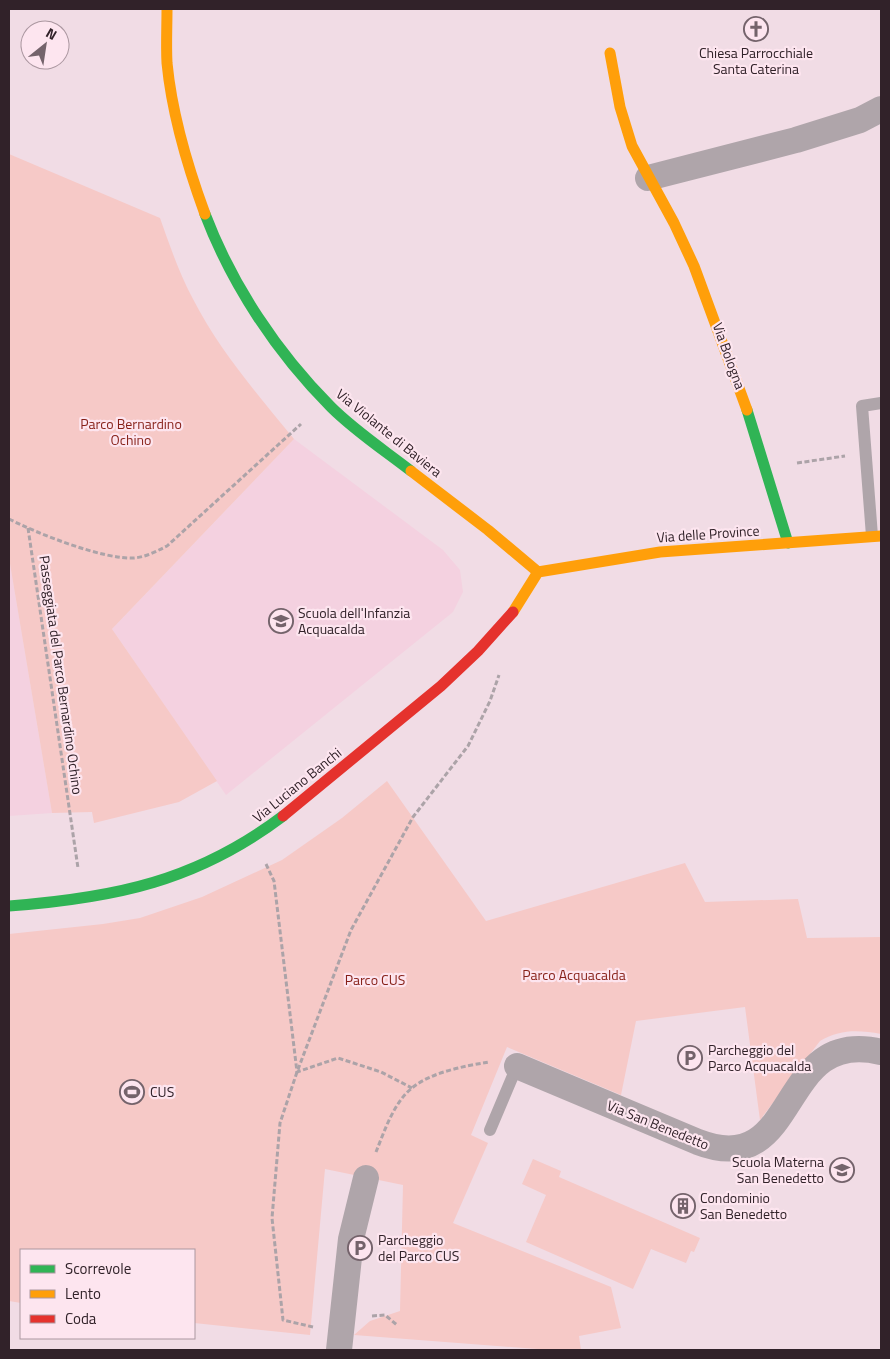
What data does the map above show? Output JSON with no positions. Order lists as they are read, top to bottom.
{
  "streets": {
    "street": [
      "Via Bologna",
      "Via Violante di Baviera",
      "Via delle Province",
      "Via Luciano Banchi",
      "Via San Benedetto"
    ],
    "path": ["Passeggiata del Parco Bernardino Ochino"]
  },
  "crossings": [
    ["Via Bologna", "Via delle Province"],
    ["Via Violante di Baviera", "Via delle Province"],
    ["Via Violante di Baviera", "Via Luciano Banchi"],
    ["Via delle Province", "Via Luciano Banchi"]
  ],
  "parks": ["Parco Bernardino Ochino", "Parco Acquacalda", "Parco CUS"],
  "places": {
    "church": ["Chiesa Parrocchiale Santa Caterina"],
    "school or university": ["Scuola dell'Infanzia Acquacalda", "Scuola Materna San Benedetto"],
    "parking": ["Parcheggio del Parco Acquacalda", "Parcheggio del Parco CUS"],
    "sports": ["CUS"],
    "building": ["Condominio San Benedetto"]
  },
  "legend": ["Scorrevole", "Lento", "Coda"],
  "north": "top right"
}
